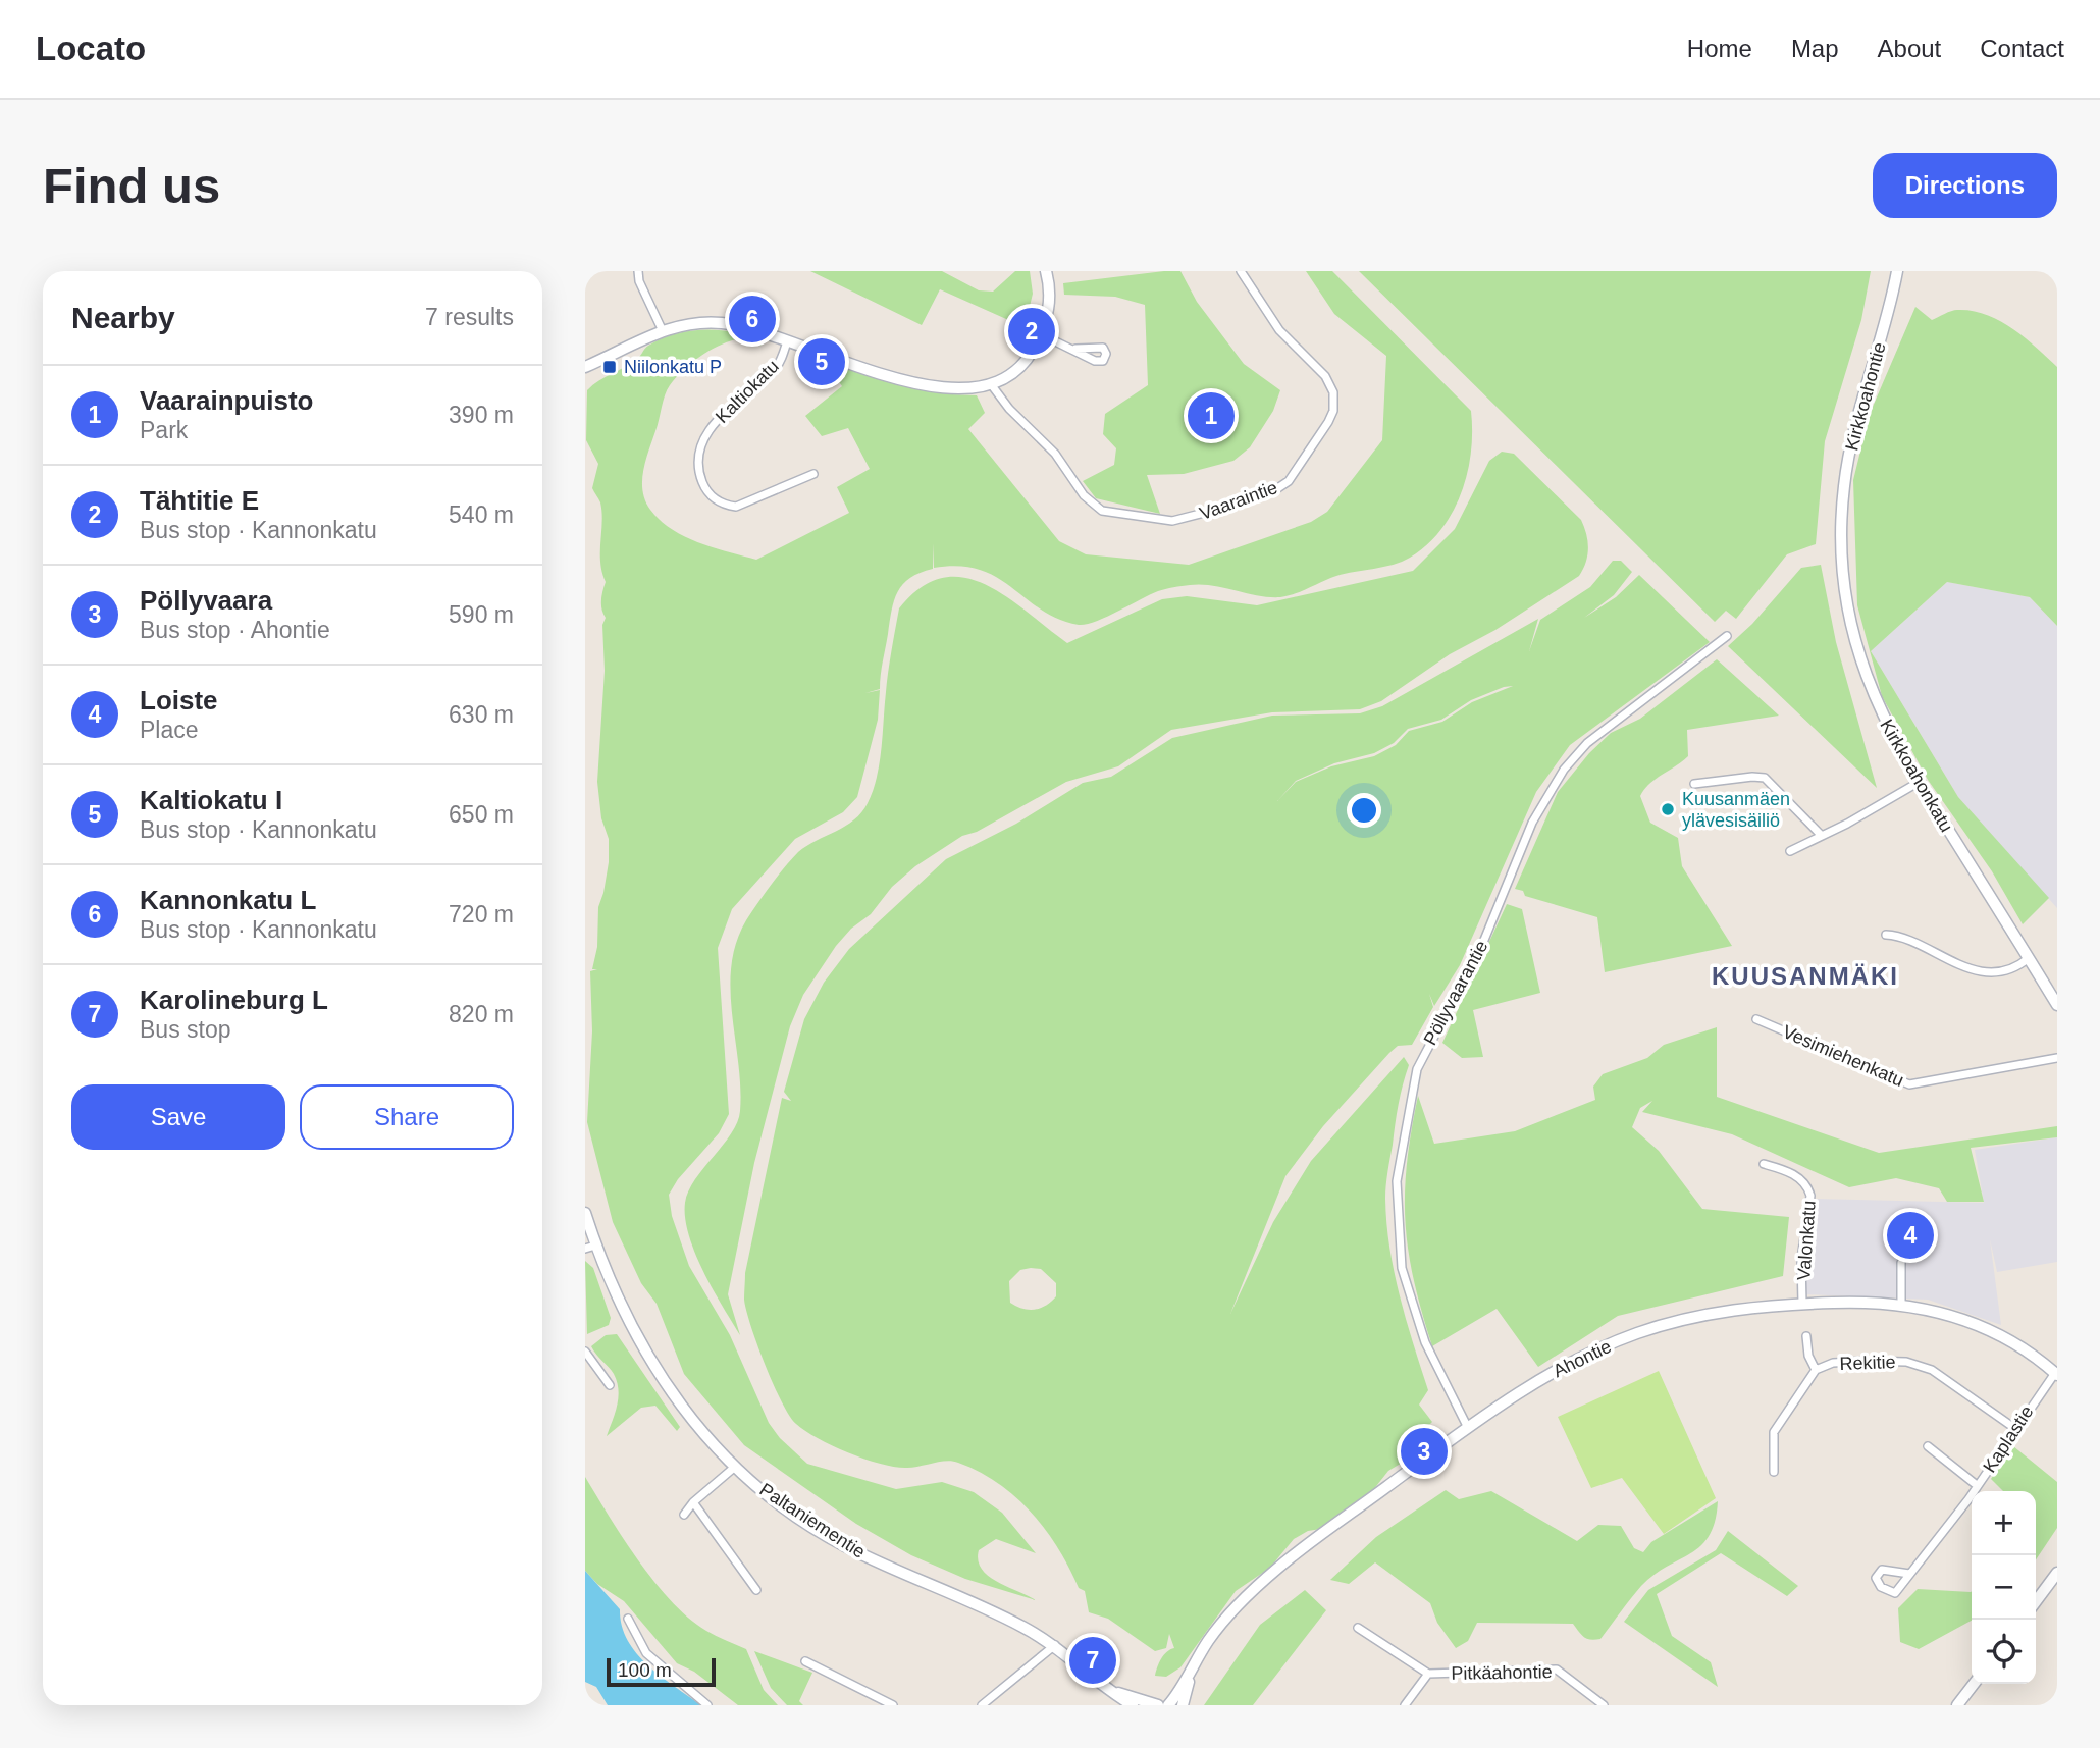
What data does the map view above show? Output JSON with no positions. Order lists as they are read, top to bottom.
{
  "streets": {
    "street": [
      "Kaltiokatu",
      "Kirkkoahontie",
      "Vaaraintie",
      "Kirkkoahonkatu",
      "Pöllyvaarantie",
      "Vesimiehenkatu",
      "Valonkatu",
      "Ahontie",
      "Rekitie",
      "Kaplastie",
      "Paltaniementie",
      "Pitkäahontie"
    ]
  },
  "crossings": [
    ["Kirkkoahontie", "Kirkkoahonkatu"],
    ["Pöllyvaarantie", "Ahontie"],
    ["Valonkatu", "Ahontie"],
    ["Ahontie", "Kaplastie"],
    ["Rekitie", "Kaplastie"]
  ],
  "districts": ["KUUSANMÄKI"],
  "places": {
    "transit": ["Niilonkatu P"],
    "other": ["Kuusanmäen ylävesisäiliö"]
  },
  "scale_bar": "100 m",
  "page": {
    "header": "Locato",
    "nav": [
      "Home",
      "Map",
      "About",
      "Contact"
    ],
    "buttons": [
      "Directions",
      ["Save", "Share"]
    ],
    "title": "Find us",
    "heading": ["Nearby", "7 results"],
    "pins": [
      "6",
      "2",
      "5",
      "1",
      "4",
      "3",
      "7"
    ],
    "list": [
      {
        "mark": "1",
        "name": "Vaarainpuisto",
        "note": "Park",
        "value": "390 m"
      },
      {
        "mark": "2",
        "name": "Tähtitie E",
        "note": "Bus stop · Kannonkatu",
        "value": "540 m"
      },
      {
        "mark": "3",
        "name": "Pöllyvaara",
        "note": "Bus stop · Ahontie",
        "value": "590 m"
      },
      {
        "mark": "4",
        "name": "Loiste",
        "note": "Place",
        "value": "630 m"
      },
      {
        "mark": "5",
        "name": "Kaltiokatu I",
        "note": "Bus stop · Kannonkatu",
        "value": "650 m"
      },
      {
        "mark": "6",
        "name": "Kannonkatu L",
        "note": "Bus stop · Kannonkatu",
        "value": "720 m"
      },
      {
        "mark": "7",
        "name": "Karolineburg L",
        "note": "Bus stop",
        "value": "820 m"
      }
    ],
    "map_buttons": ["+", "−"],
    "scale": "100 m"
  }
}
